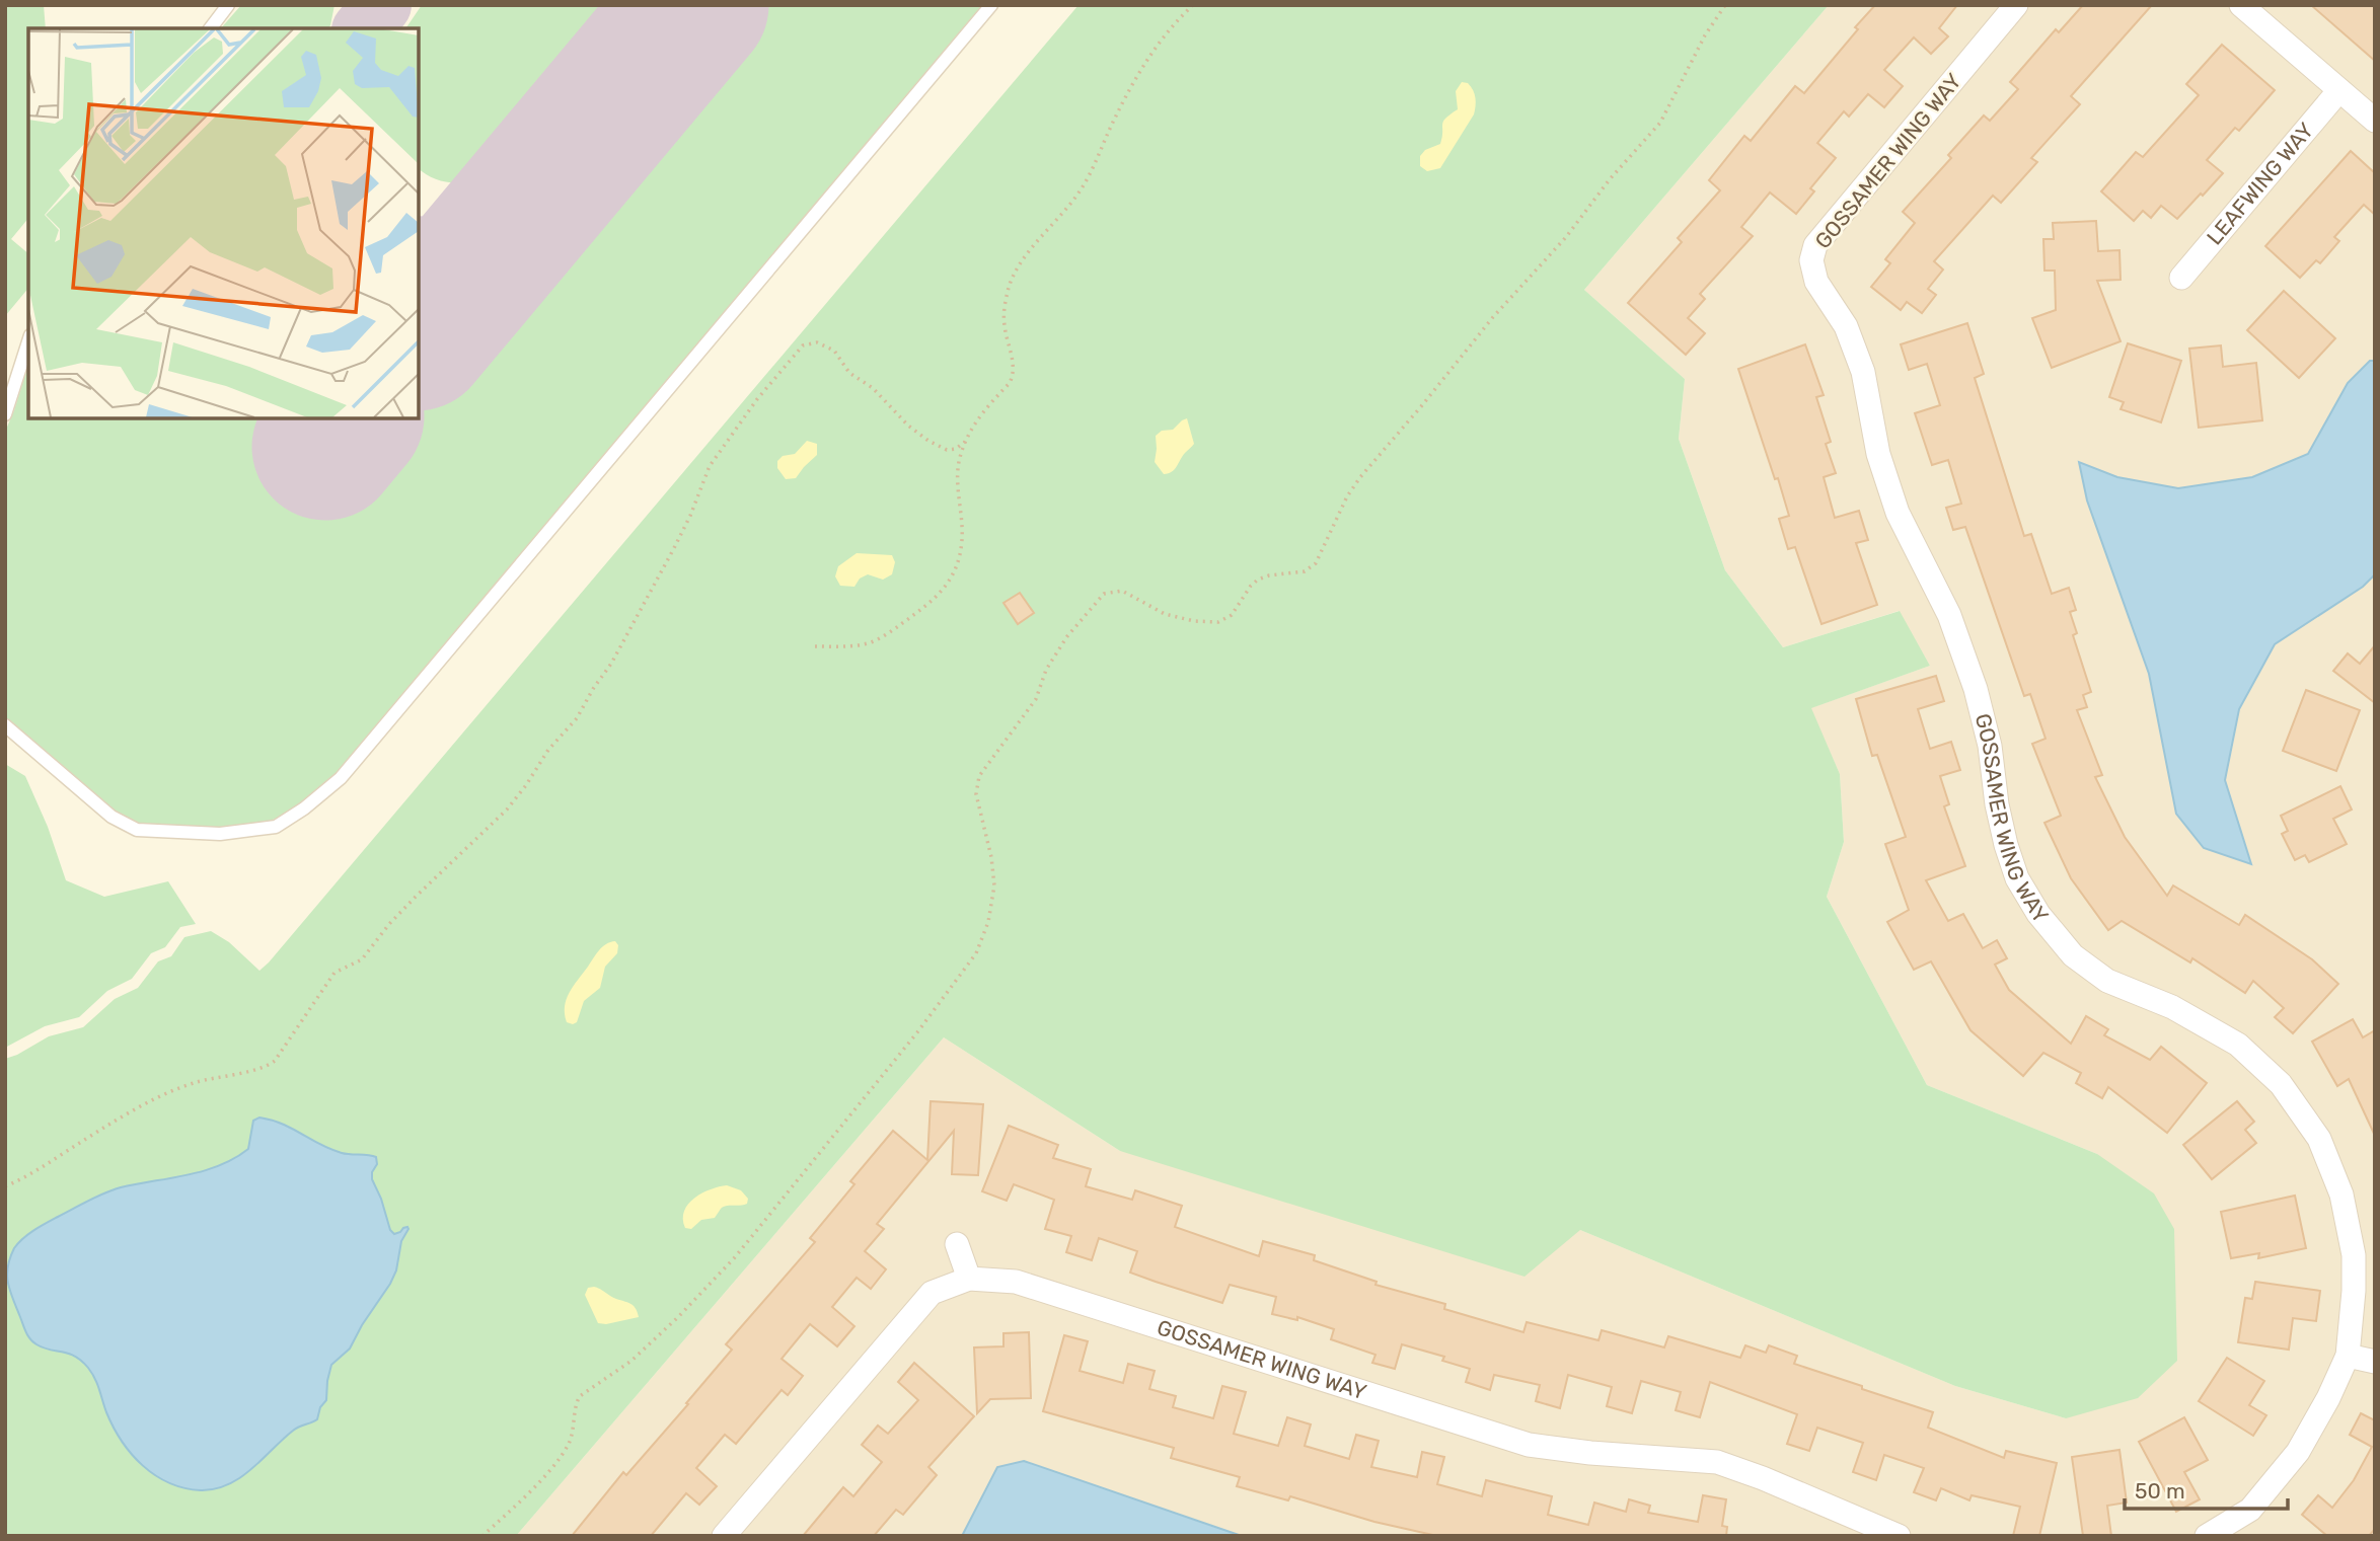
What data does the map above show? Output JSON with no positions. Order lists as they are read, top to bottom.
{
  "streets": {
    "street": ["GOSSAMER WING WAY", "LEAFWING WAY"]
  },
  "scale_bar": "50 m"
}
